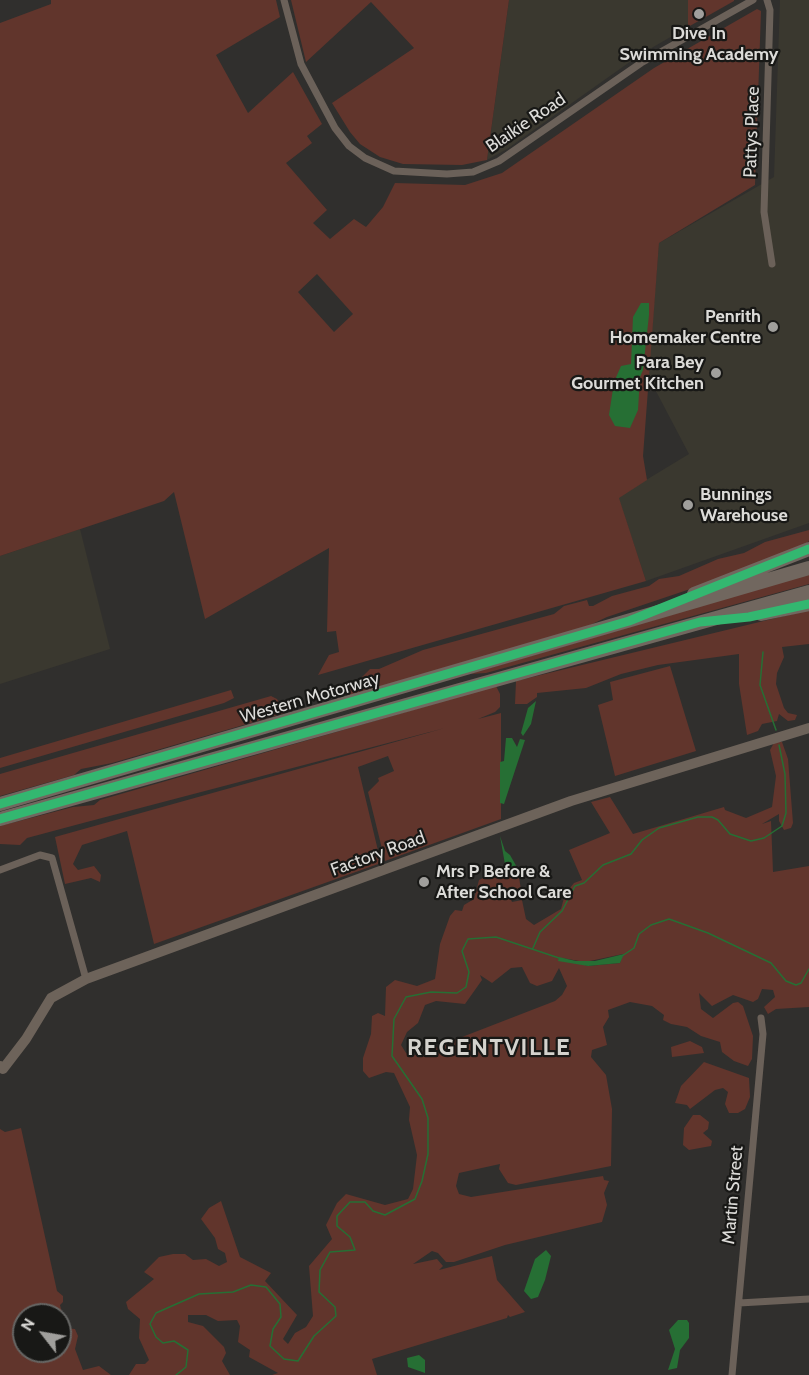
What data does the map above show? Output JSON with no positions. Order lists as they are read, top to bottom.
{
  "streets": {
    "highway": ["Western Motorway"],
    "street": [
      "Blaikie Road",
      "Pattys Place",
      "Factory Road",
      "Martin Street"
    ]
  },
  "districts": ["REGENTVILLE"],
  "places": [
    "Dive In Swimming Academy",
    "Penrith Homemaker Centre",
    "Para Bey Gourmet Kitchen",
    "Bunnings Warehouse",
    "Mrs P Before & After School Care"
  ],
  "north": "top left"
}
